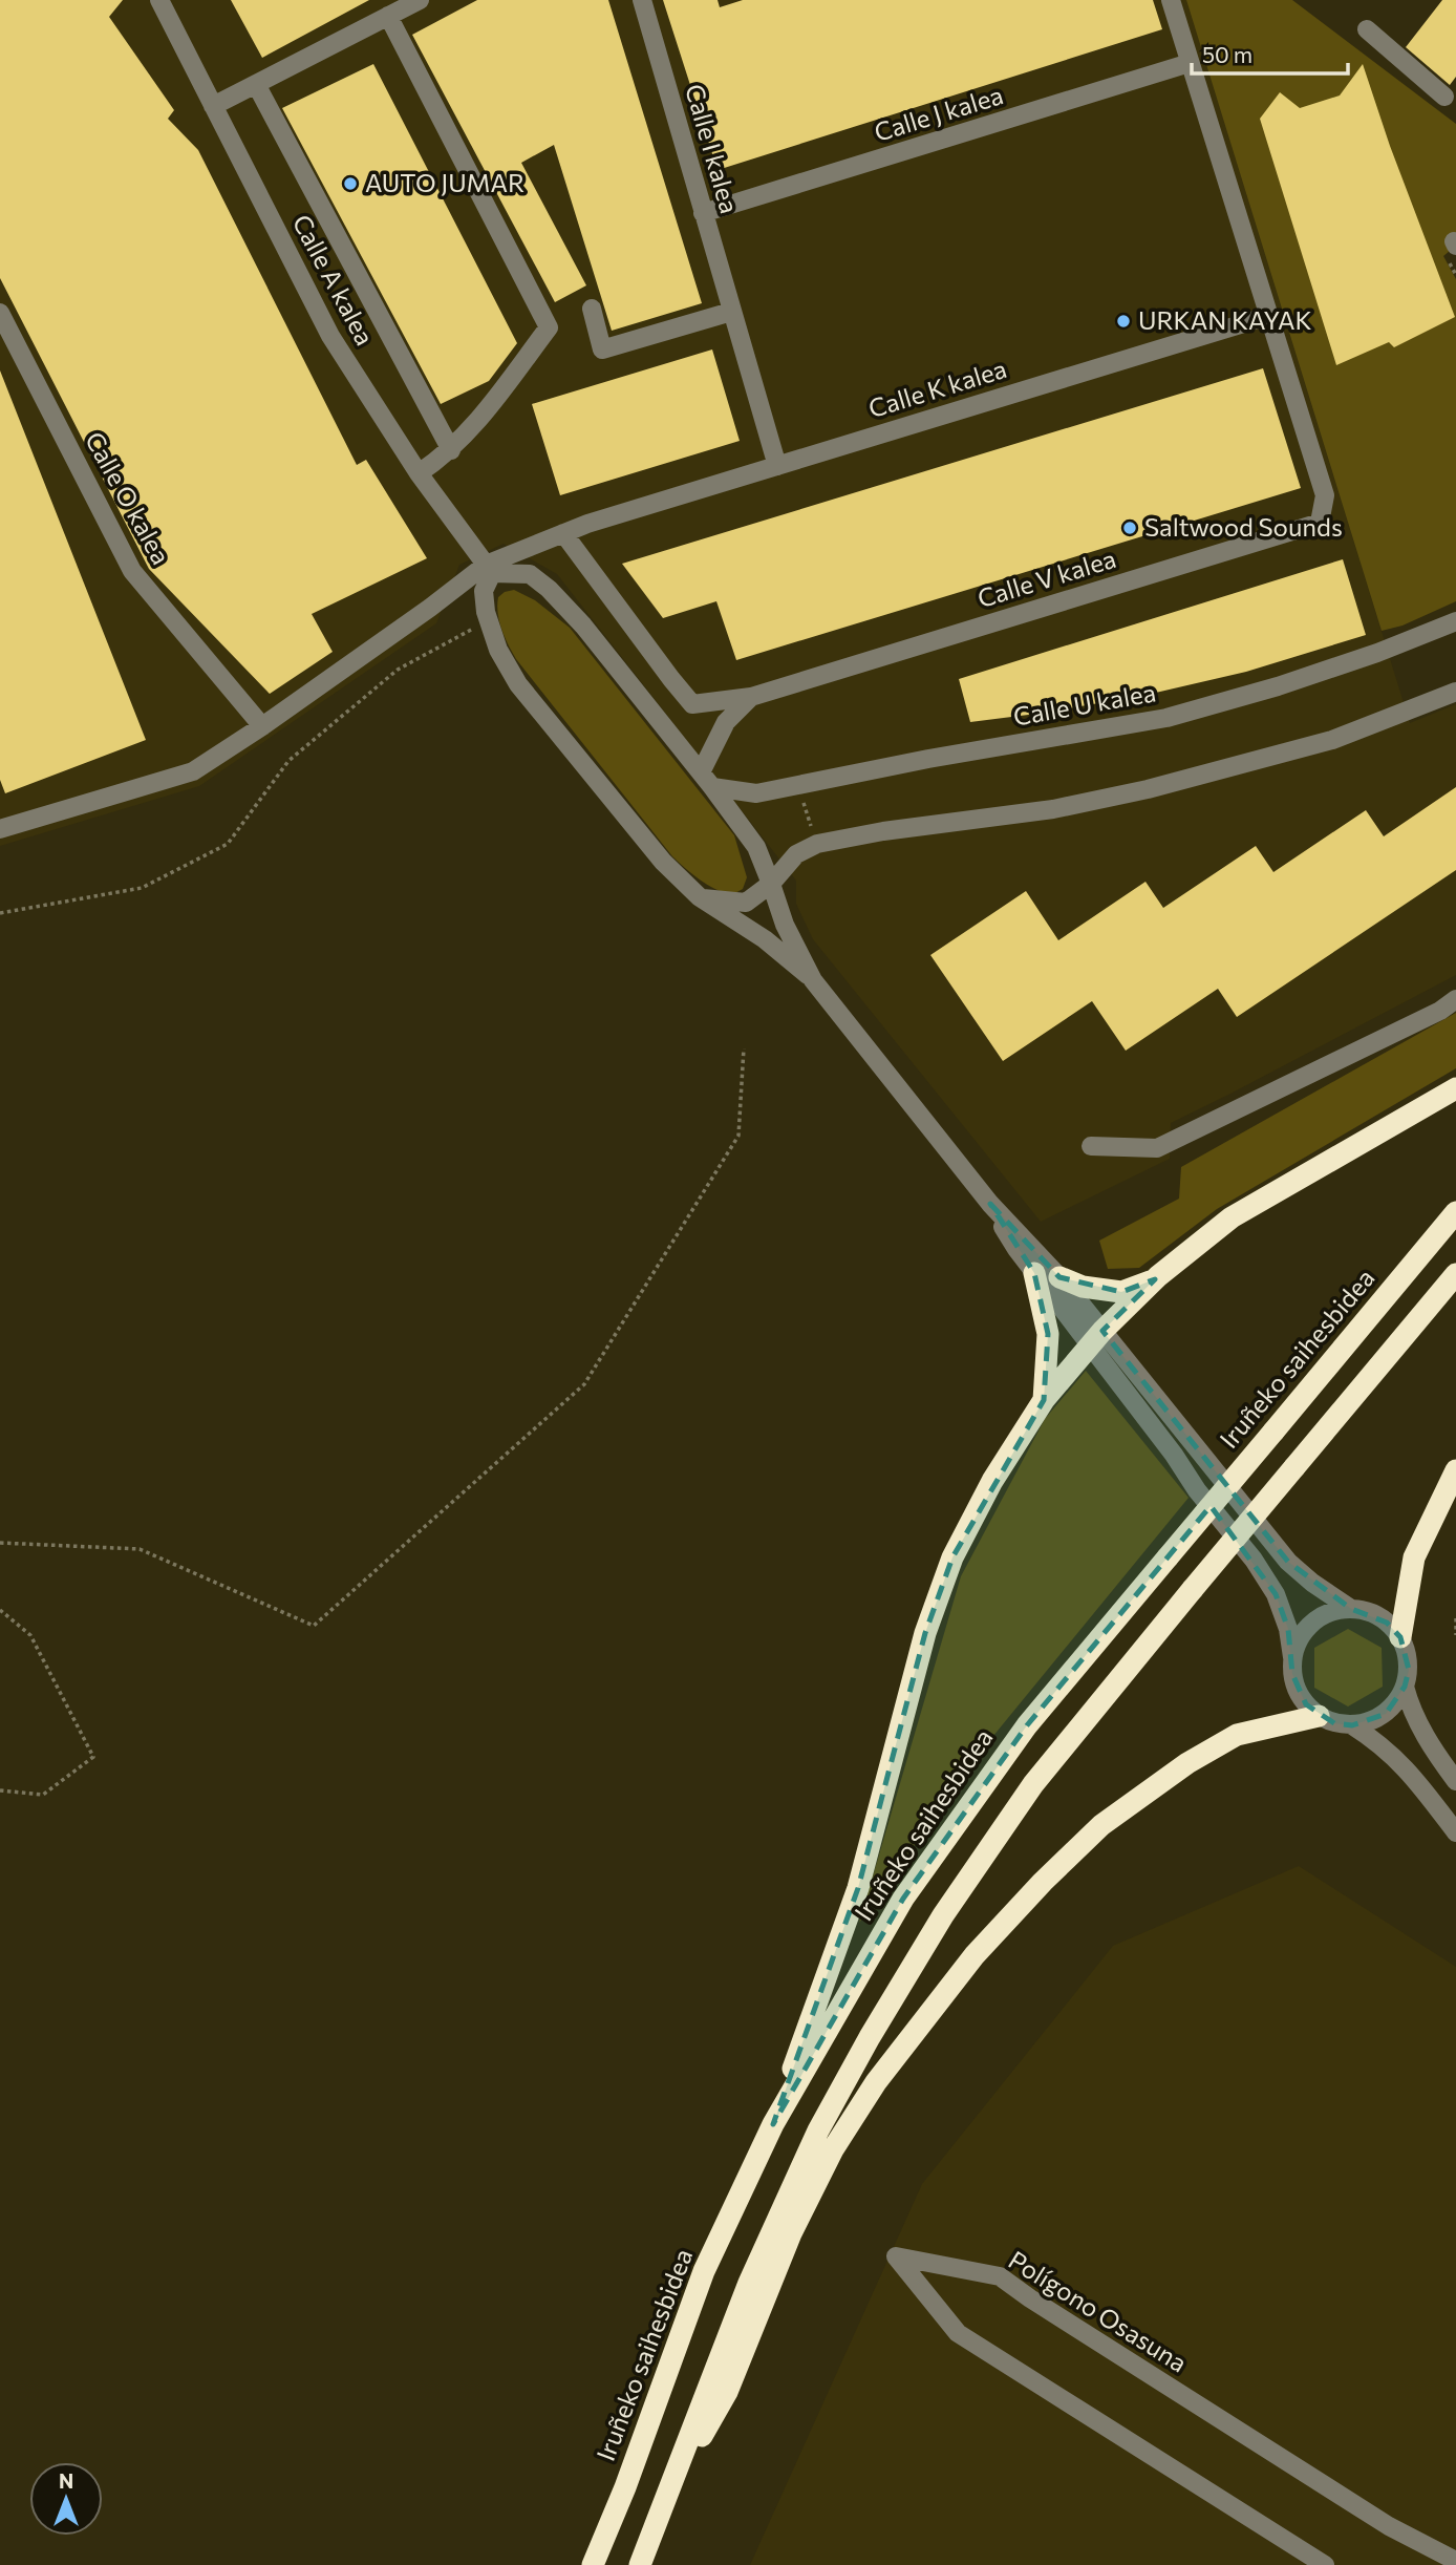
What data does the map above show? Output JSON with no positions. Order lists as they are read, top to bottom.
{
  "streets": {
    "highway": ["Iruñeko saihesbidea"],
    "street": [
      "Calle J kalea",
      "Calle I kalea",
      "Calle A kalea",
      "Calle K kalea",
      "Calle O kalea",
      "Calle V kalea",
      "Calle U kalea",
      "Polígono Osasuna"
    ]
  },
  "crossings": [
    ["Calle J kalea", "Calle I kalea"],
    ["Calle I kalea", "Calle K kalea"],
    ["Calle A kalea", "Calle K kalea"],
    ["Calle K kalea", "Calle V kalea"],
    ["Calle V kalea", "Calle U kalea"]
  ],
  "places": ["AUTO JUMAR", "URKAN KAYAK", "Saltwood Sounds"],
  "scale_bar": "50 m",
  "north": "top"
}
